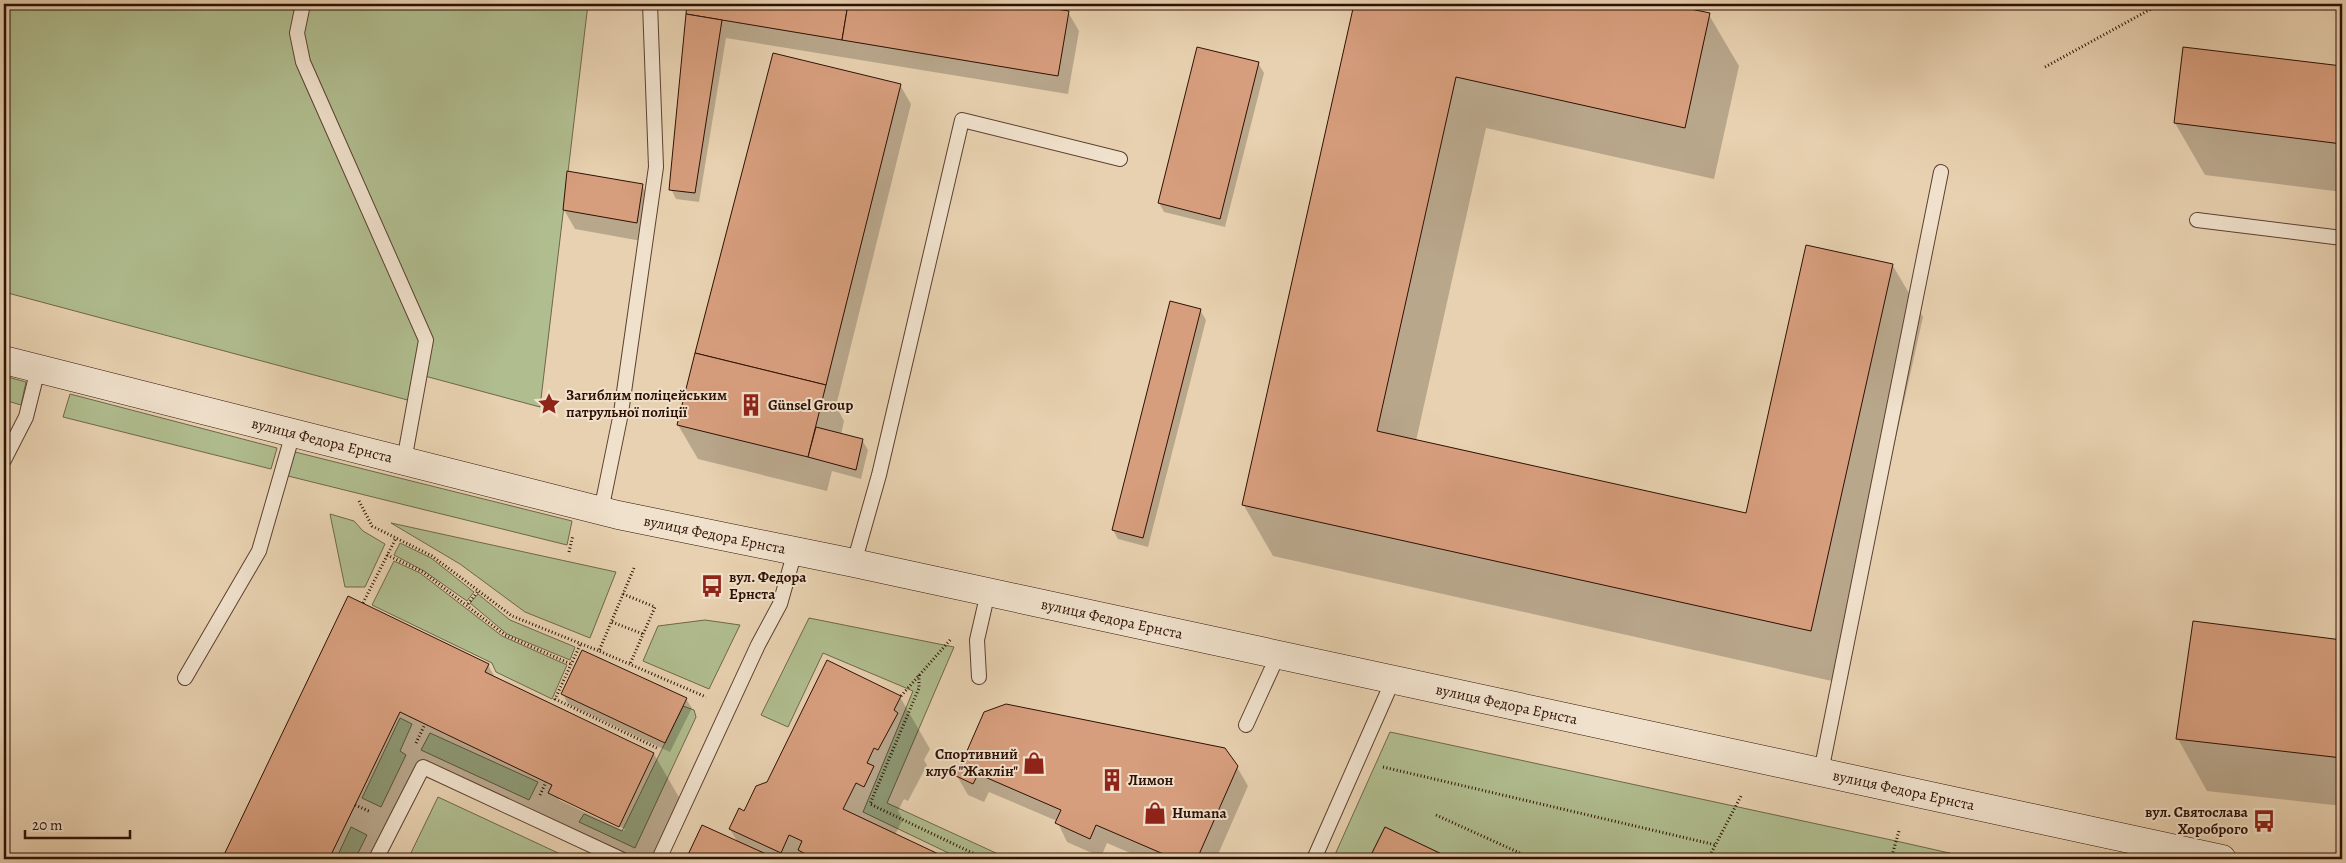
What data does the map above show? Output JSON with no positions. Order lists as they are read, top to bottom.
{
  "streets": {
    "street": ["вулиця Федора Ернста"]
  },
  "places": {
    "place": ["Загиблим поліцейським патрульної поліції"],
    "building": ["Günsel Group", "Лимон"],
    "bus stop": ["вул. Федора Ернста", "вул. Святослава Хороброго"],
    "shop": ["Спортивний клуб \"Жаклін\"", "Humana"]
  },
  "scale_bar": "20 m"
}
